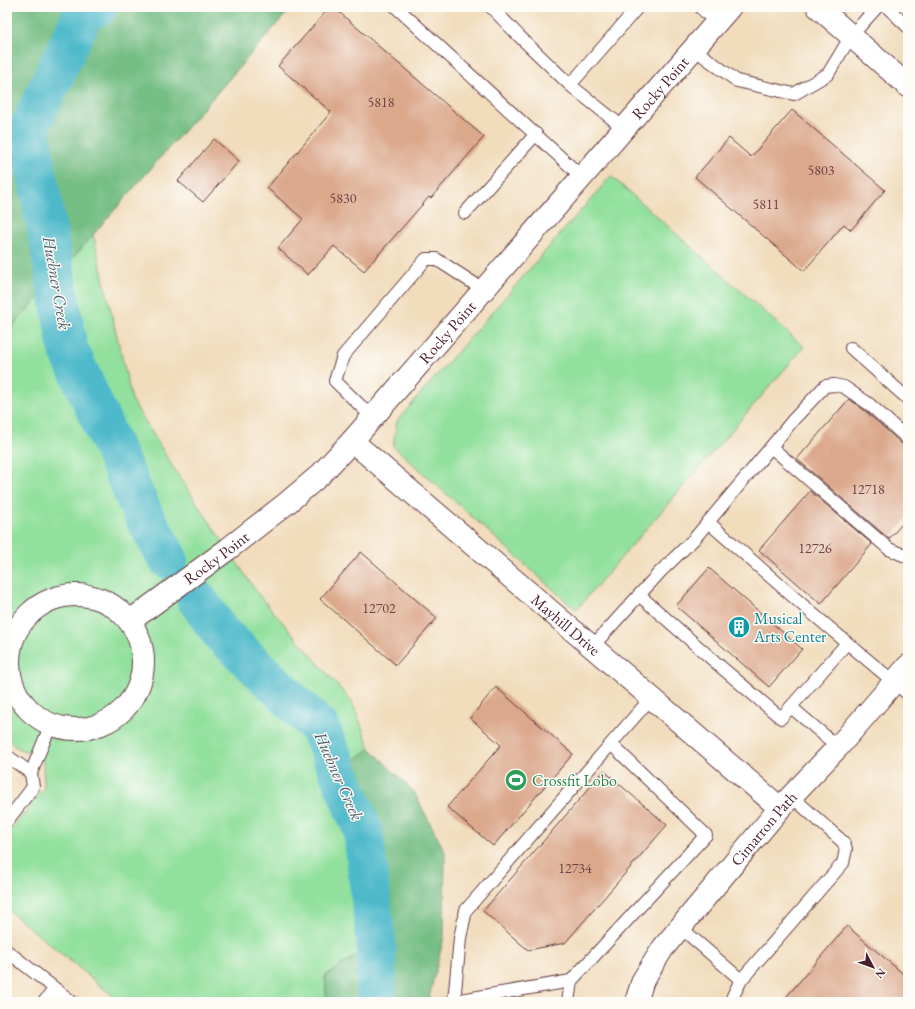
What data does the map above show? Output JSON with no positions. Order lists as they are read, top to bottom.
{
  "streets": {
    "street": ["Rocky Point", "Mayhill Drive", "Cimarron Path"]
  },
  "crossings": [
    ["Rocky Point", "Mayhill Drive"],
    ["Mayhill Drive", "Cimarron Path"]
  ],
  "water": ["Huebner Creek"],
  "places": {
    "building": ["Musical Arts Center"],
    "sports": ["Crossfit Lobo"]
  },
  "house_numbers": [
    "5818",
    "5803",
    "5830",
    "5811",
    "12718",
    "12726",
    "12702",
    "12734"
  ],
  "north": "bottom right"
}
